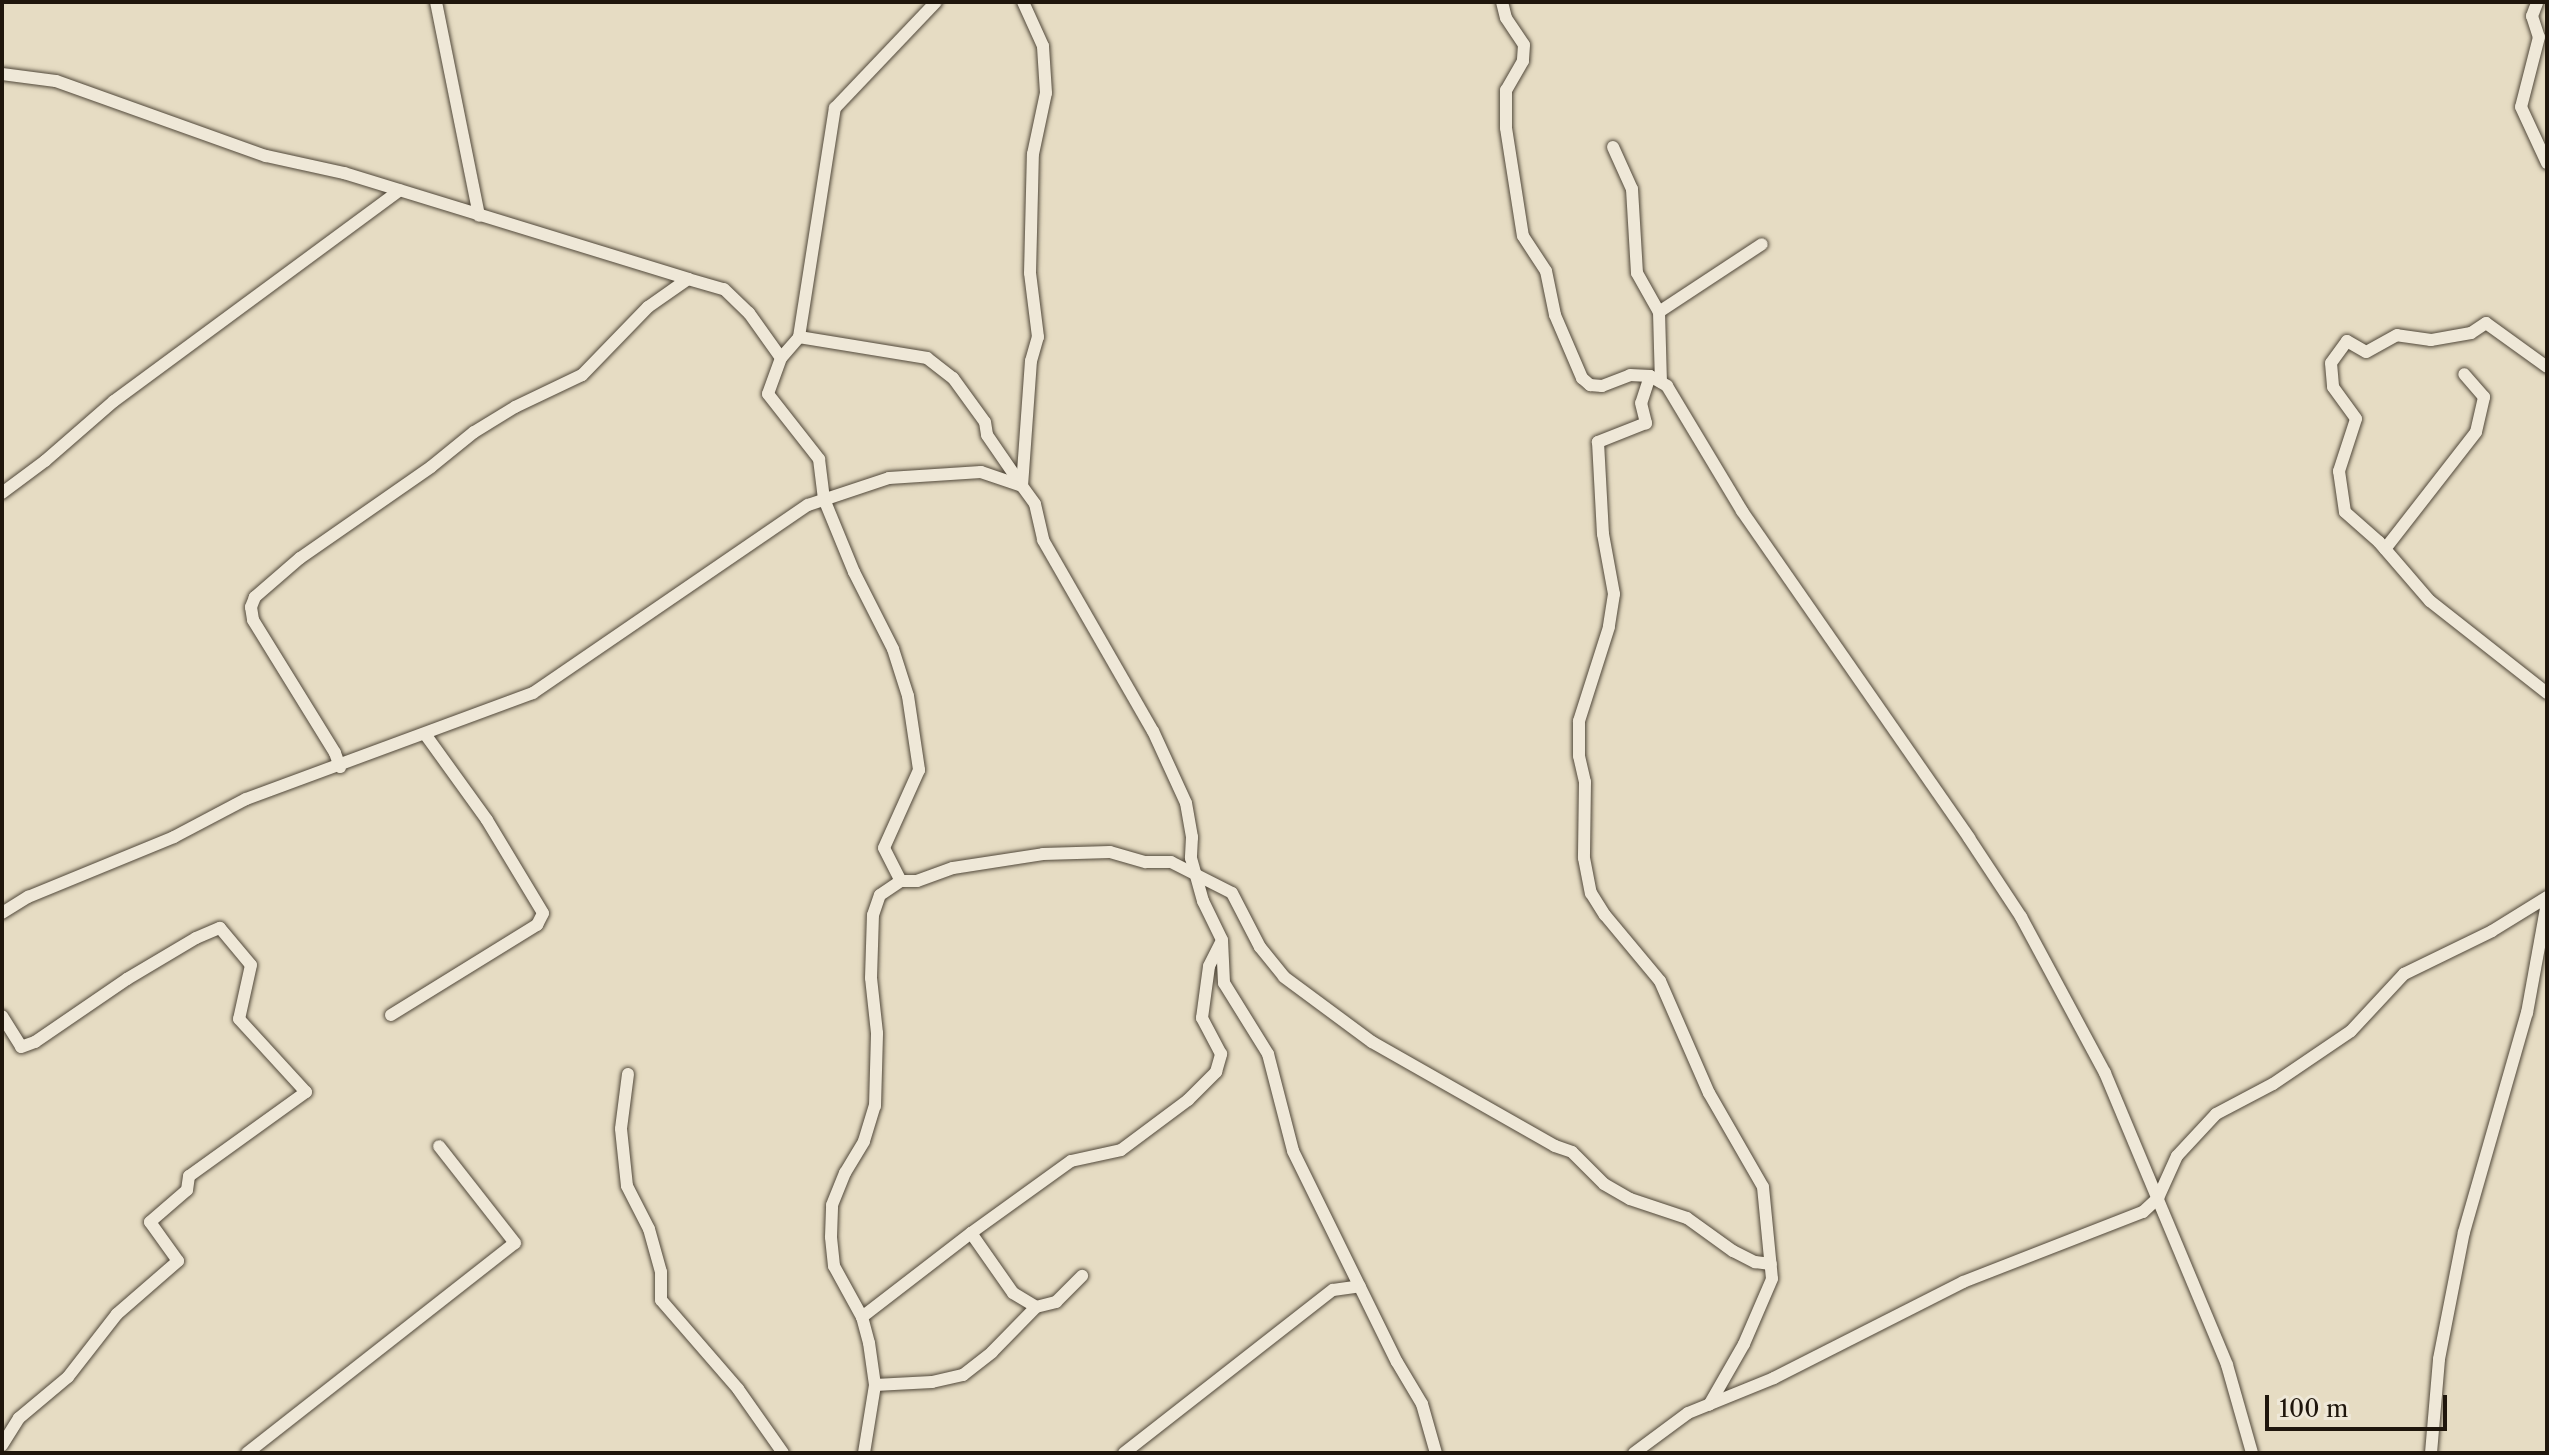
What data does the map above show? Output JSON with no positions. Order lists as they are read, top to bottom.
{
  "scale_bar": "100 m"
}
